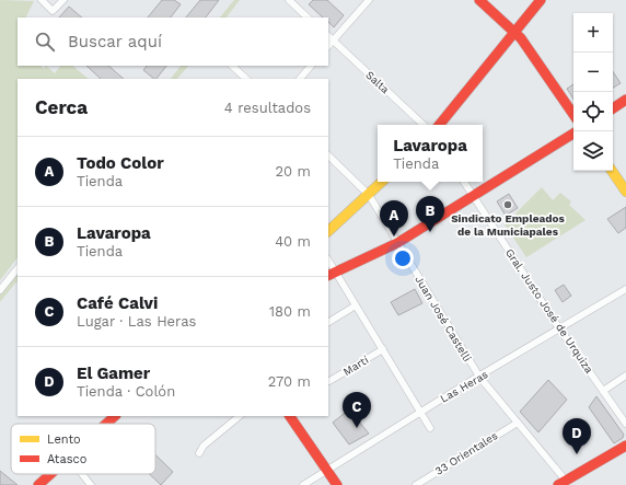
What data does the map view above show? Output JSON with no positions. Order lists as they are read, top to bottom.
{
  "streets": {
    "street": [
      "Salta",
      "Gral. Justo José de Urquiza",
      "Juan José Castelli",
      "Martí",
      "Las Heras",
      "33 Orientales"
    ]
  },
  "crossings": [
    ["Gral. Justo José de Urquiza", "Las Heras"],
    ["Juan José Castelli", "Las Heras"],
    ["Juan José Castelli", "33 Orientales"]
  ],
  "places": ["Sindicato Empleados de la Municiapales"],
  "legend": ["Lento", "Atasco"],
  "page": {
    "map_buttons": ["+", "−"],
    "search": "Buscar aquí",
    "heading": ["Cerca", "4 resultados"],
    "popup": ["Lavaropa", "Tienda"],
    "list": [
      {
        "mark": "A",
        "name": "Todo Color",
        "note": "Tienda",
        "value": "20 m"
      },
      {
        "mark": "B",
        "name": "Lavaropa",
        "note": "Tienda",
        "value": "40 m"
      },
      {
        "mark": "C",
        "name": "Café Calvi",
        "note": "Lugar · Las Heras",
        "value": "180 m"
      },
      {
        "mark": "D",
        "name": "El Gamer",
        "note": "Tienda · Colón",
        "value": "270 m"
      }
    ],
    "pins": [
      "B",
      "A",
      "C",
      "D"
    ]
  }
}
